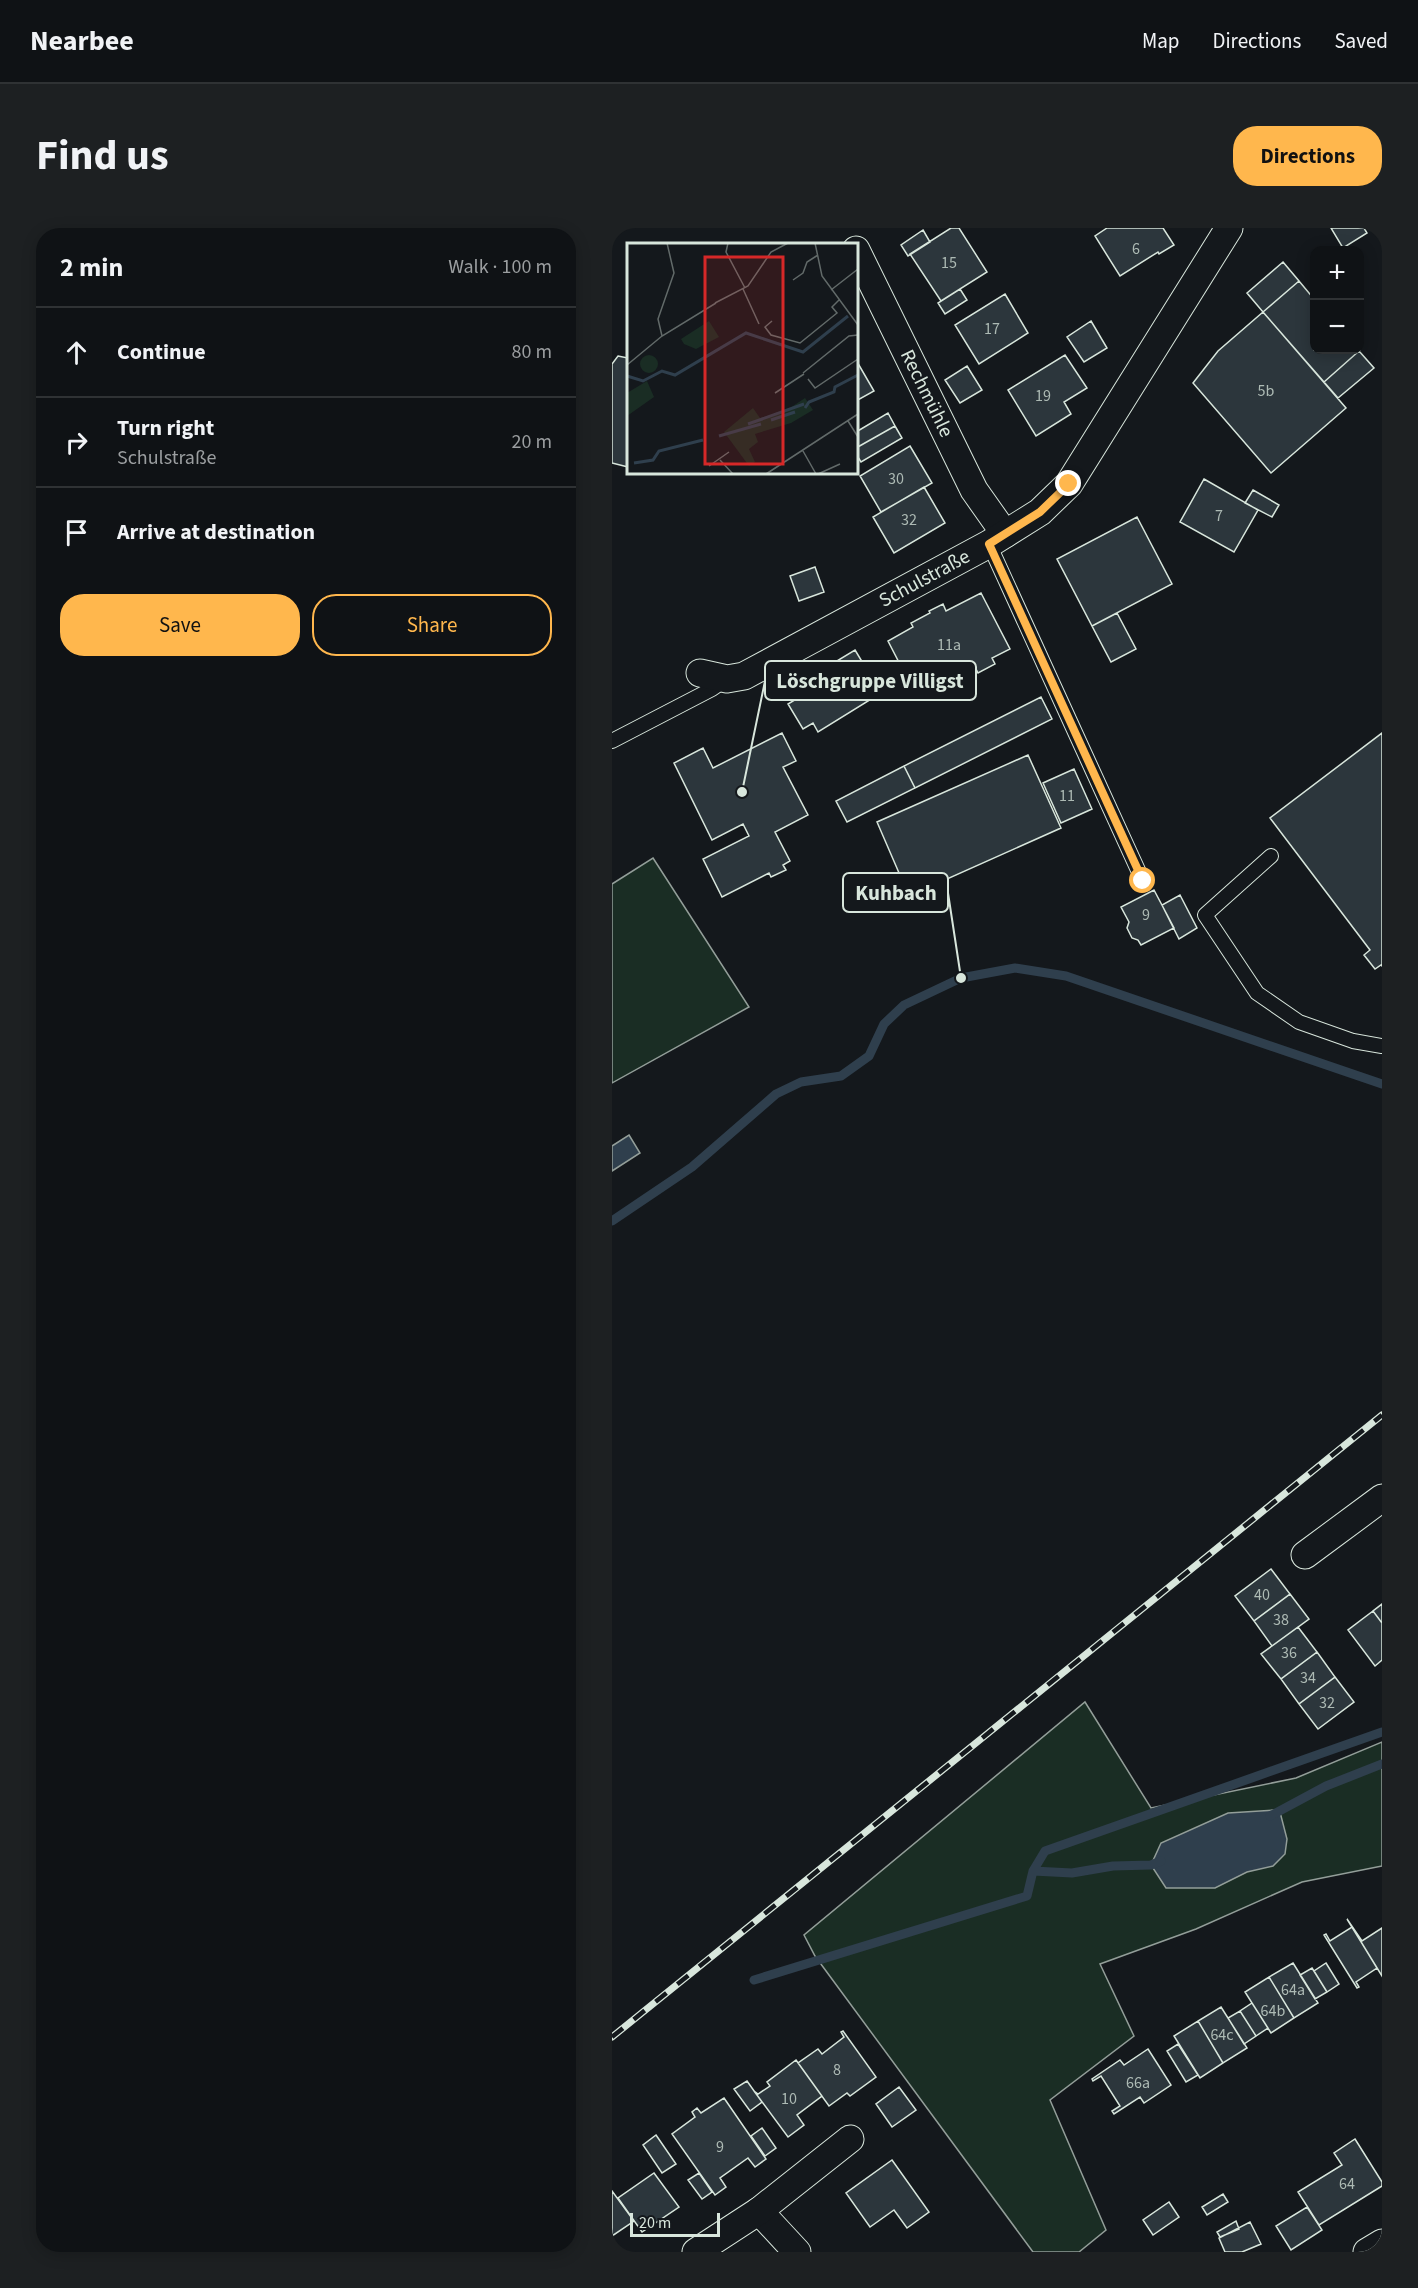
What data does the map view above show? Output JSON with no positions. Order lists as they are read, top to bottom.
{
  "streets": {
    "street": ["Rechmühle", "Schulstraße"]
  },
  "crossings": [
    ["Rechmühle", "Schulstraße"]
  ],
  "places": ["Löschgruppe Villigst", "Kuhbach"],
  "house_numbers": [
    "6",
    "15",
    "17",
    "5b",
    "19",
    "30",
    "7",
    "32",
    "11a",
    "11",
    "9",
    "40",
    "38",
    "36",
    "34",
    "32",
    "64a",
    "64b",
    "64c",
    "8",
    "66a",
    "10",
    "9",
    "64"
  ],
  "scale_bar": "20 m",
  "page": {
    "header": "Nearbee",
    "nav": ["Map", "Directions", "Saved"],
    "title": "Find us",
    "buttons": [
      "Directions",
      ["Save", "Share"]
    ],
    "heading": ["2 min", "Walk · 100 m"],
    "map_buttons": ["+", "−"],
    "list": [
      ["Continue", "80 m"],
      ["Turn right", "Schulstraße", "20 m"],
      "Arrive at destination"
    ],
    "scale": "20 m"
  }
}
